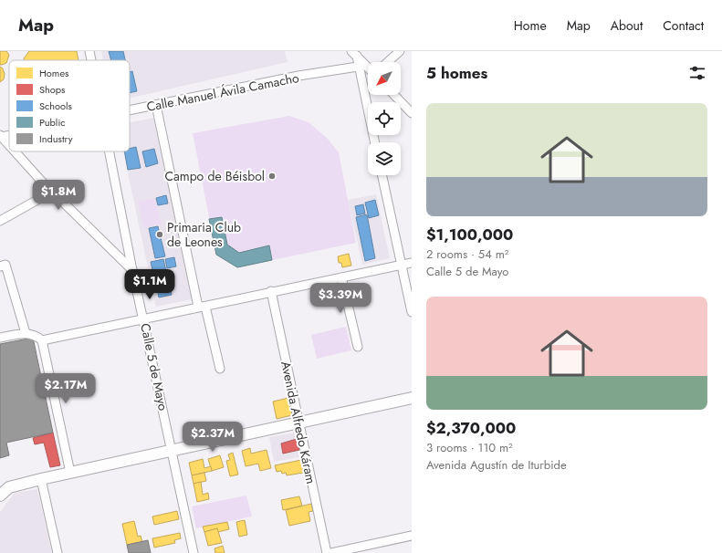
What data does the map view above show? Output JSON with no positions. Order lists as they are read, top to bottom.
{
  "streets": {
    "street": ["Calle Manuel Ávila Camacho", "Calle 5 de Mayo", "Avenida Alfredo Káram"]
  },
  "places": ["Campo de Béisbol", "Primaria Club de Leones"],
  "legend": [
    "Homes",
    "Shops",
    "Schools",
    "Public",
    "Industry"
  ],
  "north": "bottom left",
  "page": {
    "header": "Map",
    "nav": [
      "Home",
      "Map",
      "About",
      "Contact"
    ],
    "heading": "5 homes",
    "list": [
      {
        "name": "$1,100,000",
        "note": "2 rooms · 54 m² · Calle 5 de Mayo"
      },
      {
        "name": "$2,370,000",
        "note": "3 rooms · 110 m² · Avenida Agustín de Iturbide"
      }
    ],
    "price": [
      "$1.8M",
      "$1.1M",
      "$3.39M",
      "$2.17M",
      "$2.37M"
    ]
  }
}
